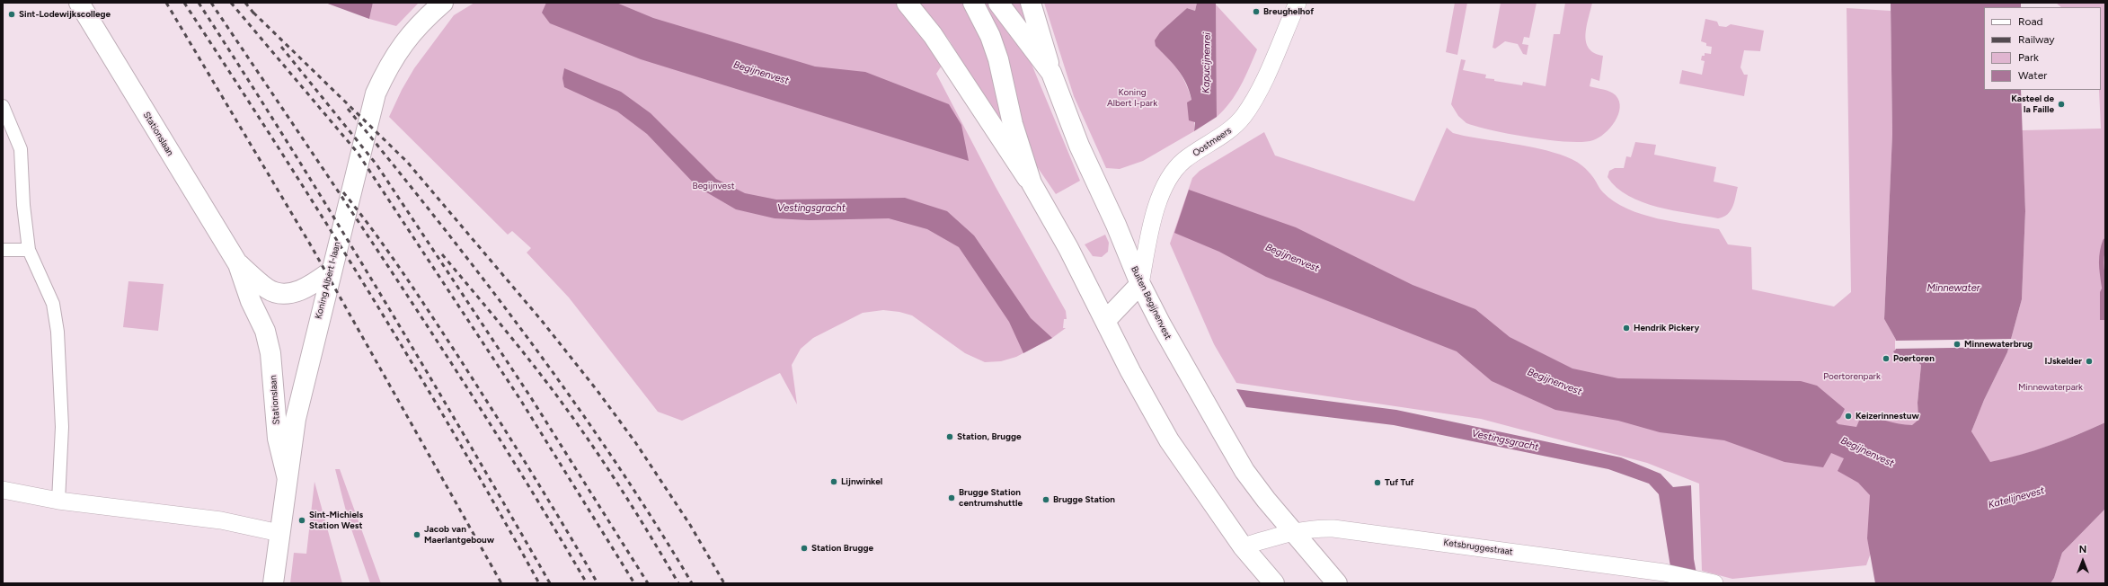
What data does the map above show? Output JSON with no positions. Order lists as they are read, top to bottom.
{
  "streets": {
    "main road": ["Stationslaan", "Koning Albert I-laan", "Buiten Begijnenvest"],
    "street": ["Oostmeers", "Ketsbruggestraat"]
  },
  "crossings": [
    ["Stationslaan", "Koning Albert I-laan"],
    ["Oostmeers", "Buiten Begijnenvest"],
    ["Buiten Begijnenvest", "Ketsbruggestraat"]
  ],
  "water": [
    "Kapucijnenrei",
    "Begijnenvest",
    "Vestingsgracht",
    "Minnewater",
    "Katelijnevest"
  ],
  "parks": [
    "Koning Albert I-park",
    "Begijnvest",
    "Poertorenpark",
    "Minnewaterpark"
  ],
  "places": [
    "Breughelhof",
    "Sint-Lodewijkscollege",
    "Kasteel de la Faille",
    "Hendrik Pickery",
    "Minnewaterbrug",
    "Poertoren",
    "IJskelder",
    "Keizerinnestuw",
    "Station, Brugge",
    "Lijnwinkel",
    "Tuf Tuf",
    "Brugge Station centrumshuttle",
    "Brugge Station",
    "Sint-Michiels Station West",
    "Jacob van Maerlantgebouw",
    "Station Brugge"
  ],
  "legend": [
    "Road",
    "Railway",
    "Park",
    "Water"
  ],
  "north": "top"
}
